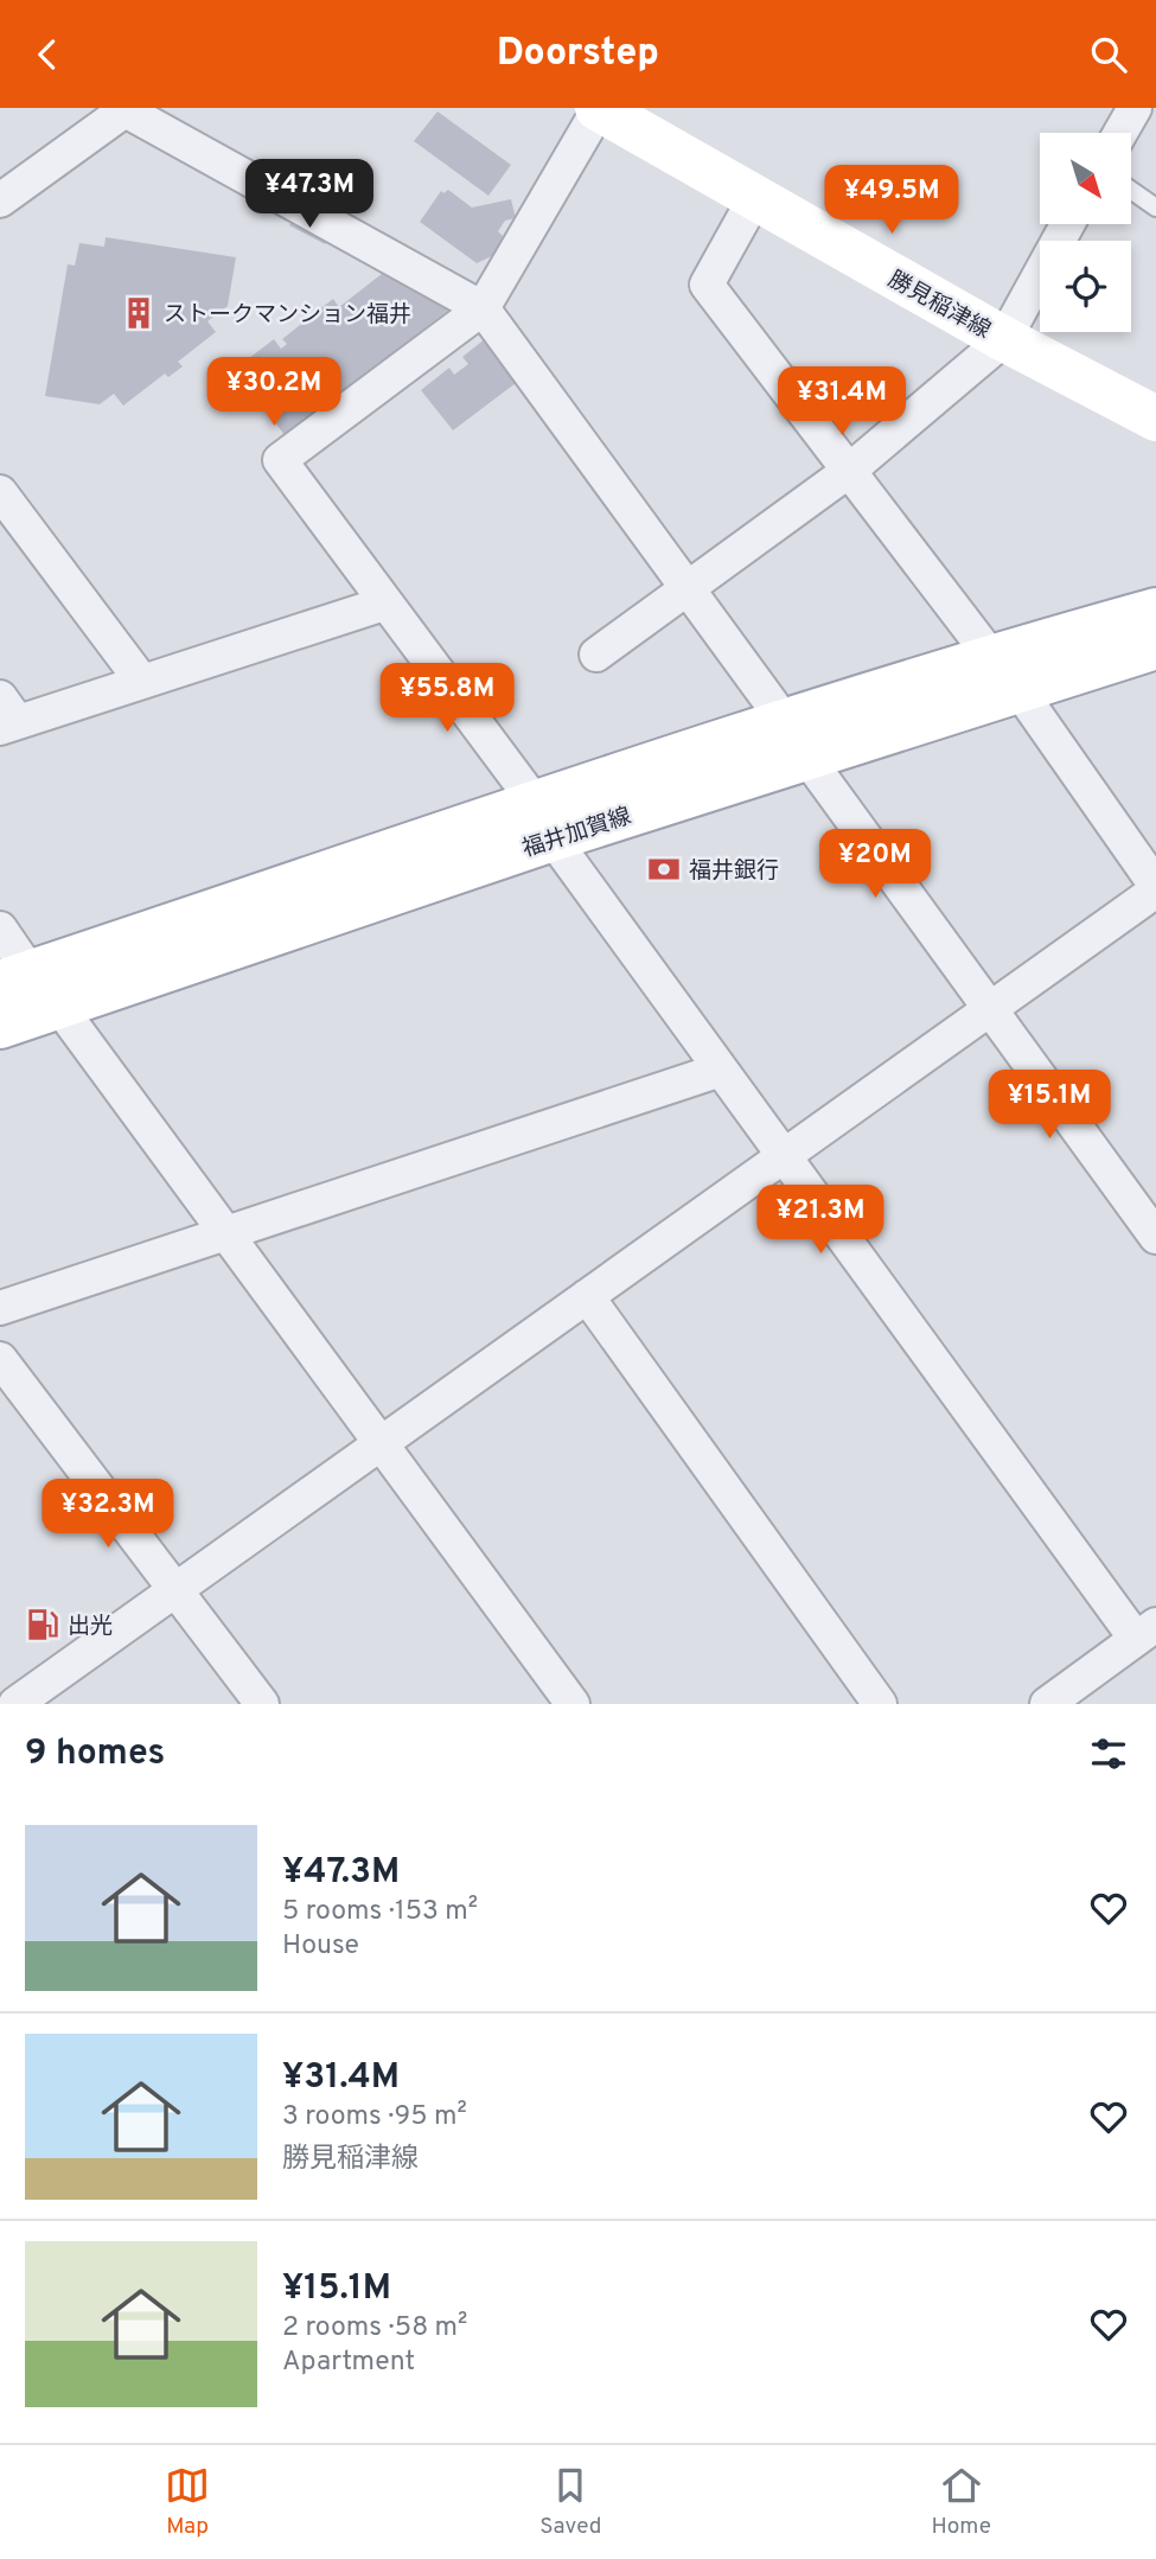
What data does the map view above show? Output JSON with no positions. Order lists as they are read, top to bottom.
{
  "streets": {
    "main road": ["勝見稲津線", "福井加賀線"]
  },
  "places": {
    "building": ["ストークマンション福井"],
    "bank": ["福井銀行"],
    "fuel station": ["出光"]
  },
  "north": "bottom right",
  "page": {
    "header": "Doorstep",
    "price": [
      "¥47.3M",
      "¥49.5M",
      "¥30.2M",
      "¥31.4M",
      "¥55.8M",
      "¥20M",
      "¥15.1M",
      "¥21.3M",
      "¥32.3M"
    ],
    "heading": "9 homes",
    "list": [
      {
        "name": "¥47.3M",
        "note": "5 rooms · 153 m² · House"
      },
      {
        "name": "¥31.4M",
        "note": "3 rooms · 95 m² · 勝見稲津線"
      },
      {
        "name": "¥15.1M",
        "note": "2 rooms · 58 m² · Apartment"
      }
    ],
    "tabs": ["Map", "Saved", "Home"]
  }
}
